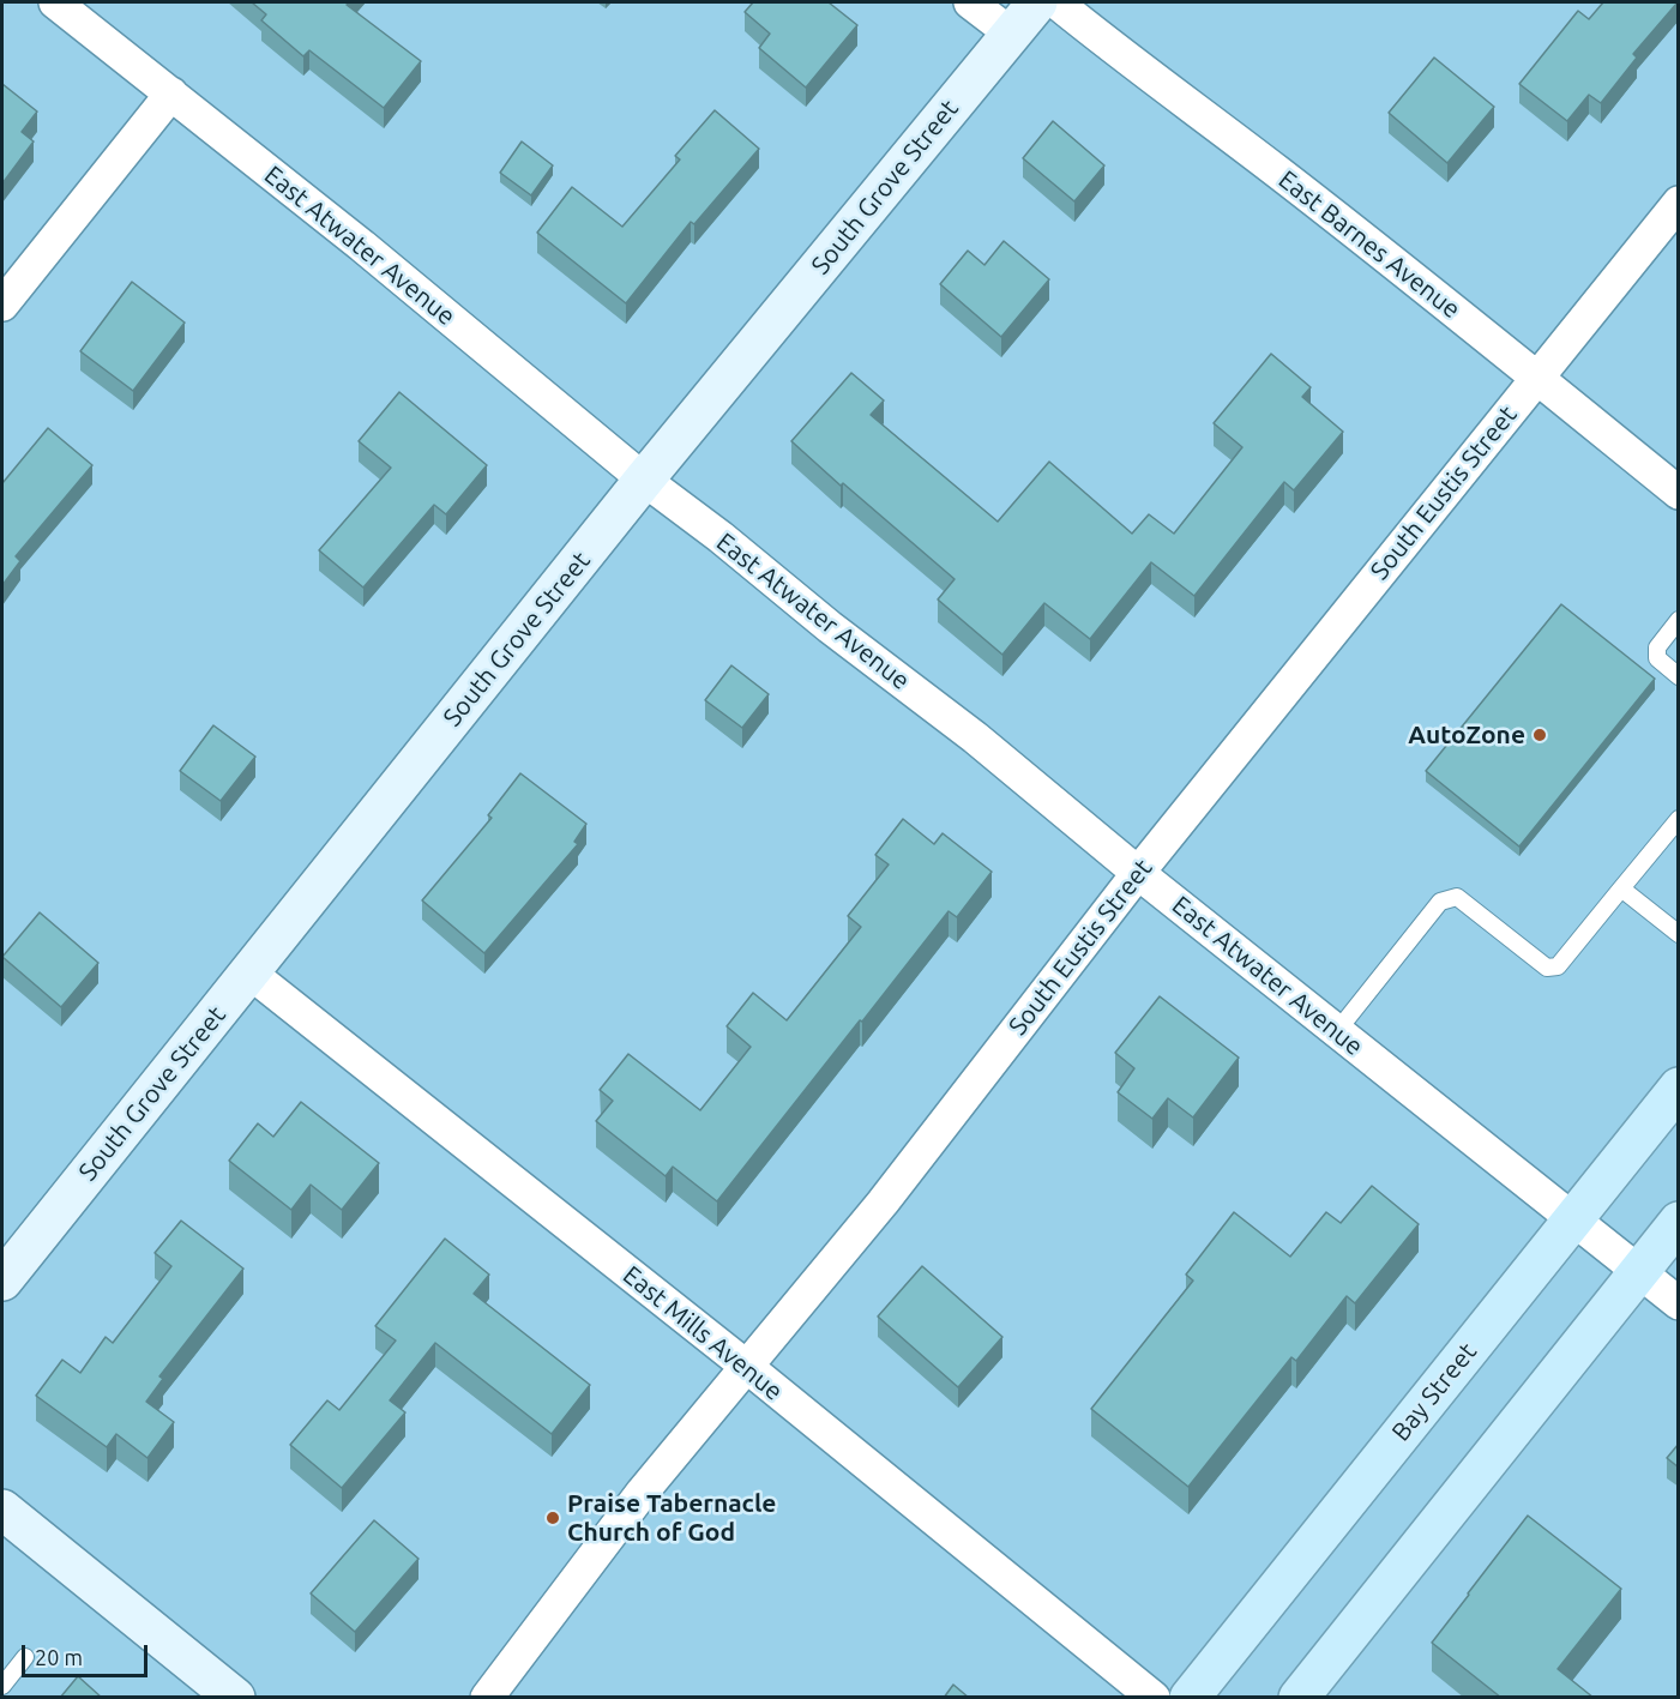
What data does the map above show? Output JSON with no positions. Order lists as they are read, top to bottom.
{
  "streets": {
    "main road": ["Bay Street"],
    "street": [
      "South Grove Street",
      "East Barnes Avenue",
      "East Atwater Avenue",
      "South Eustis Street",
      "East Mills Avenue"
    ]
  },
  "crossings": [
    ["South Grove Street", "East Atwater Avenue"],
    ["South Grove Street", "East Mills Avenue"],
    ["East Barnes Avenue", "South Eustis Street"],
    ["East Atwater Avenue", "South Eustis Street"],
    ["East Atwater Avenue", "Bay Street"],
    ["South Eustis Street", "East Mills Avenue"]
  ],
  "places": ["AutoZone", "Praise Tabernacle Church of God"],
  "scale_bar": "20 m"
}
